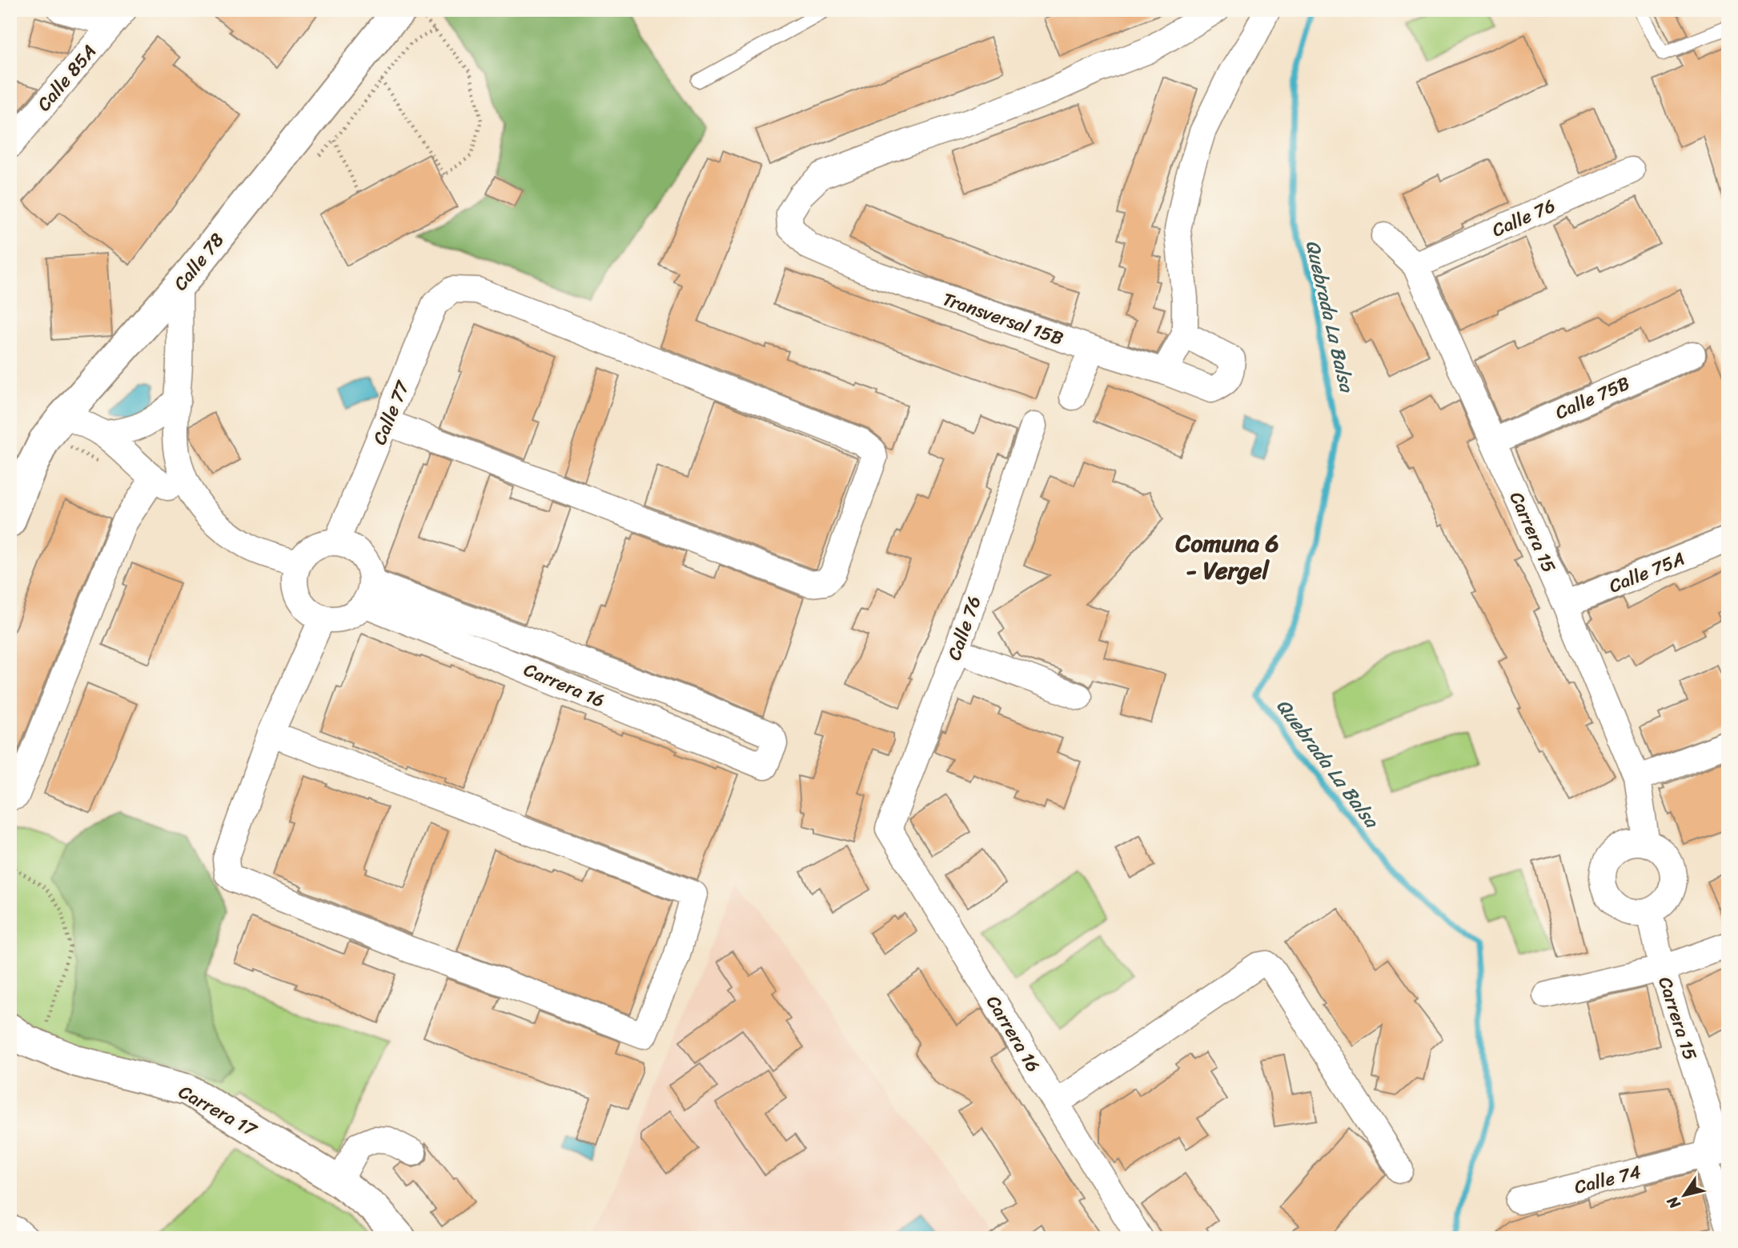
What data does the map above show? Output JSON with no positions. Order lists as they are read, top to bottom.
{
  "streets": {
    "street": [
      "Calle 85A",
      "Calle 76",
      "Calle 78",
      "Transversal 15B",
      "Calle 75B",
      "Calle 77",
      "Carrera 15",
      "Calle 75A",
      "Carrera 16",
      "Carrera 17",
      "Calle 74"
    ]
  },
  "crossings": [
    ["Calle 76", "Carrera 15"],
    ["Calle 76", "Carrera 16"],
    ["Calle 75B", "Carrera 15"],
    ["Calle 77", "Carrera 16"],
    ["Carrera 15", "Calle 75A"],
    ["Carrera 15", "Calle 74"]
  ],
  "districts": ["Comuna 6 - Vergel"],
  "water": ["Quebrada La Balsa"],
  "north": "bottom left"
}
